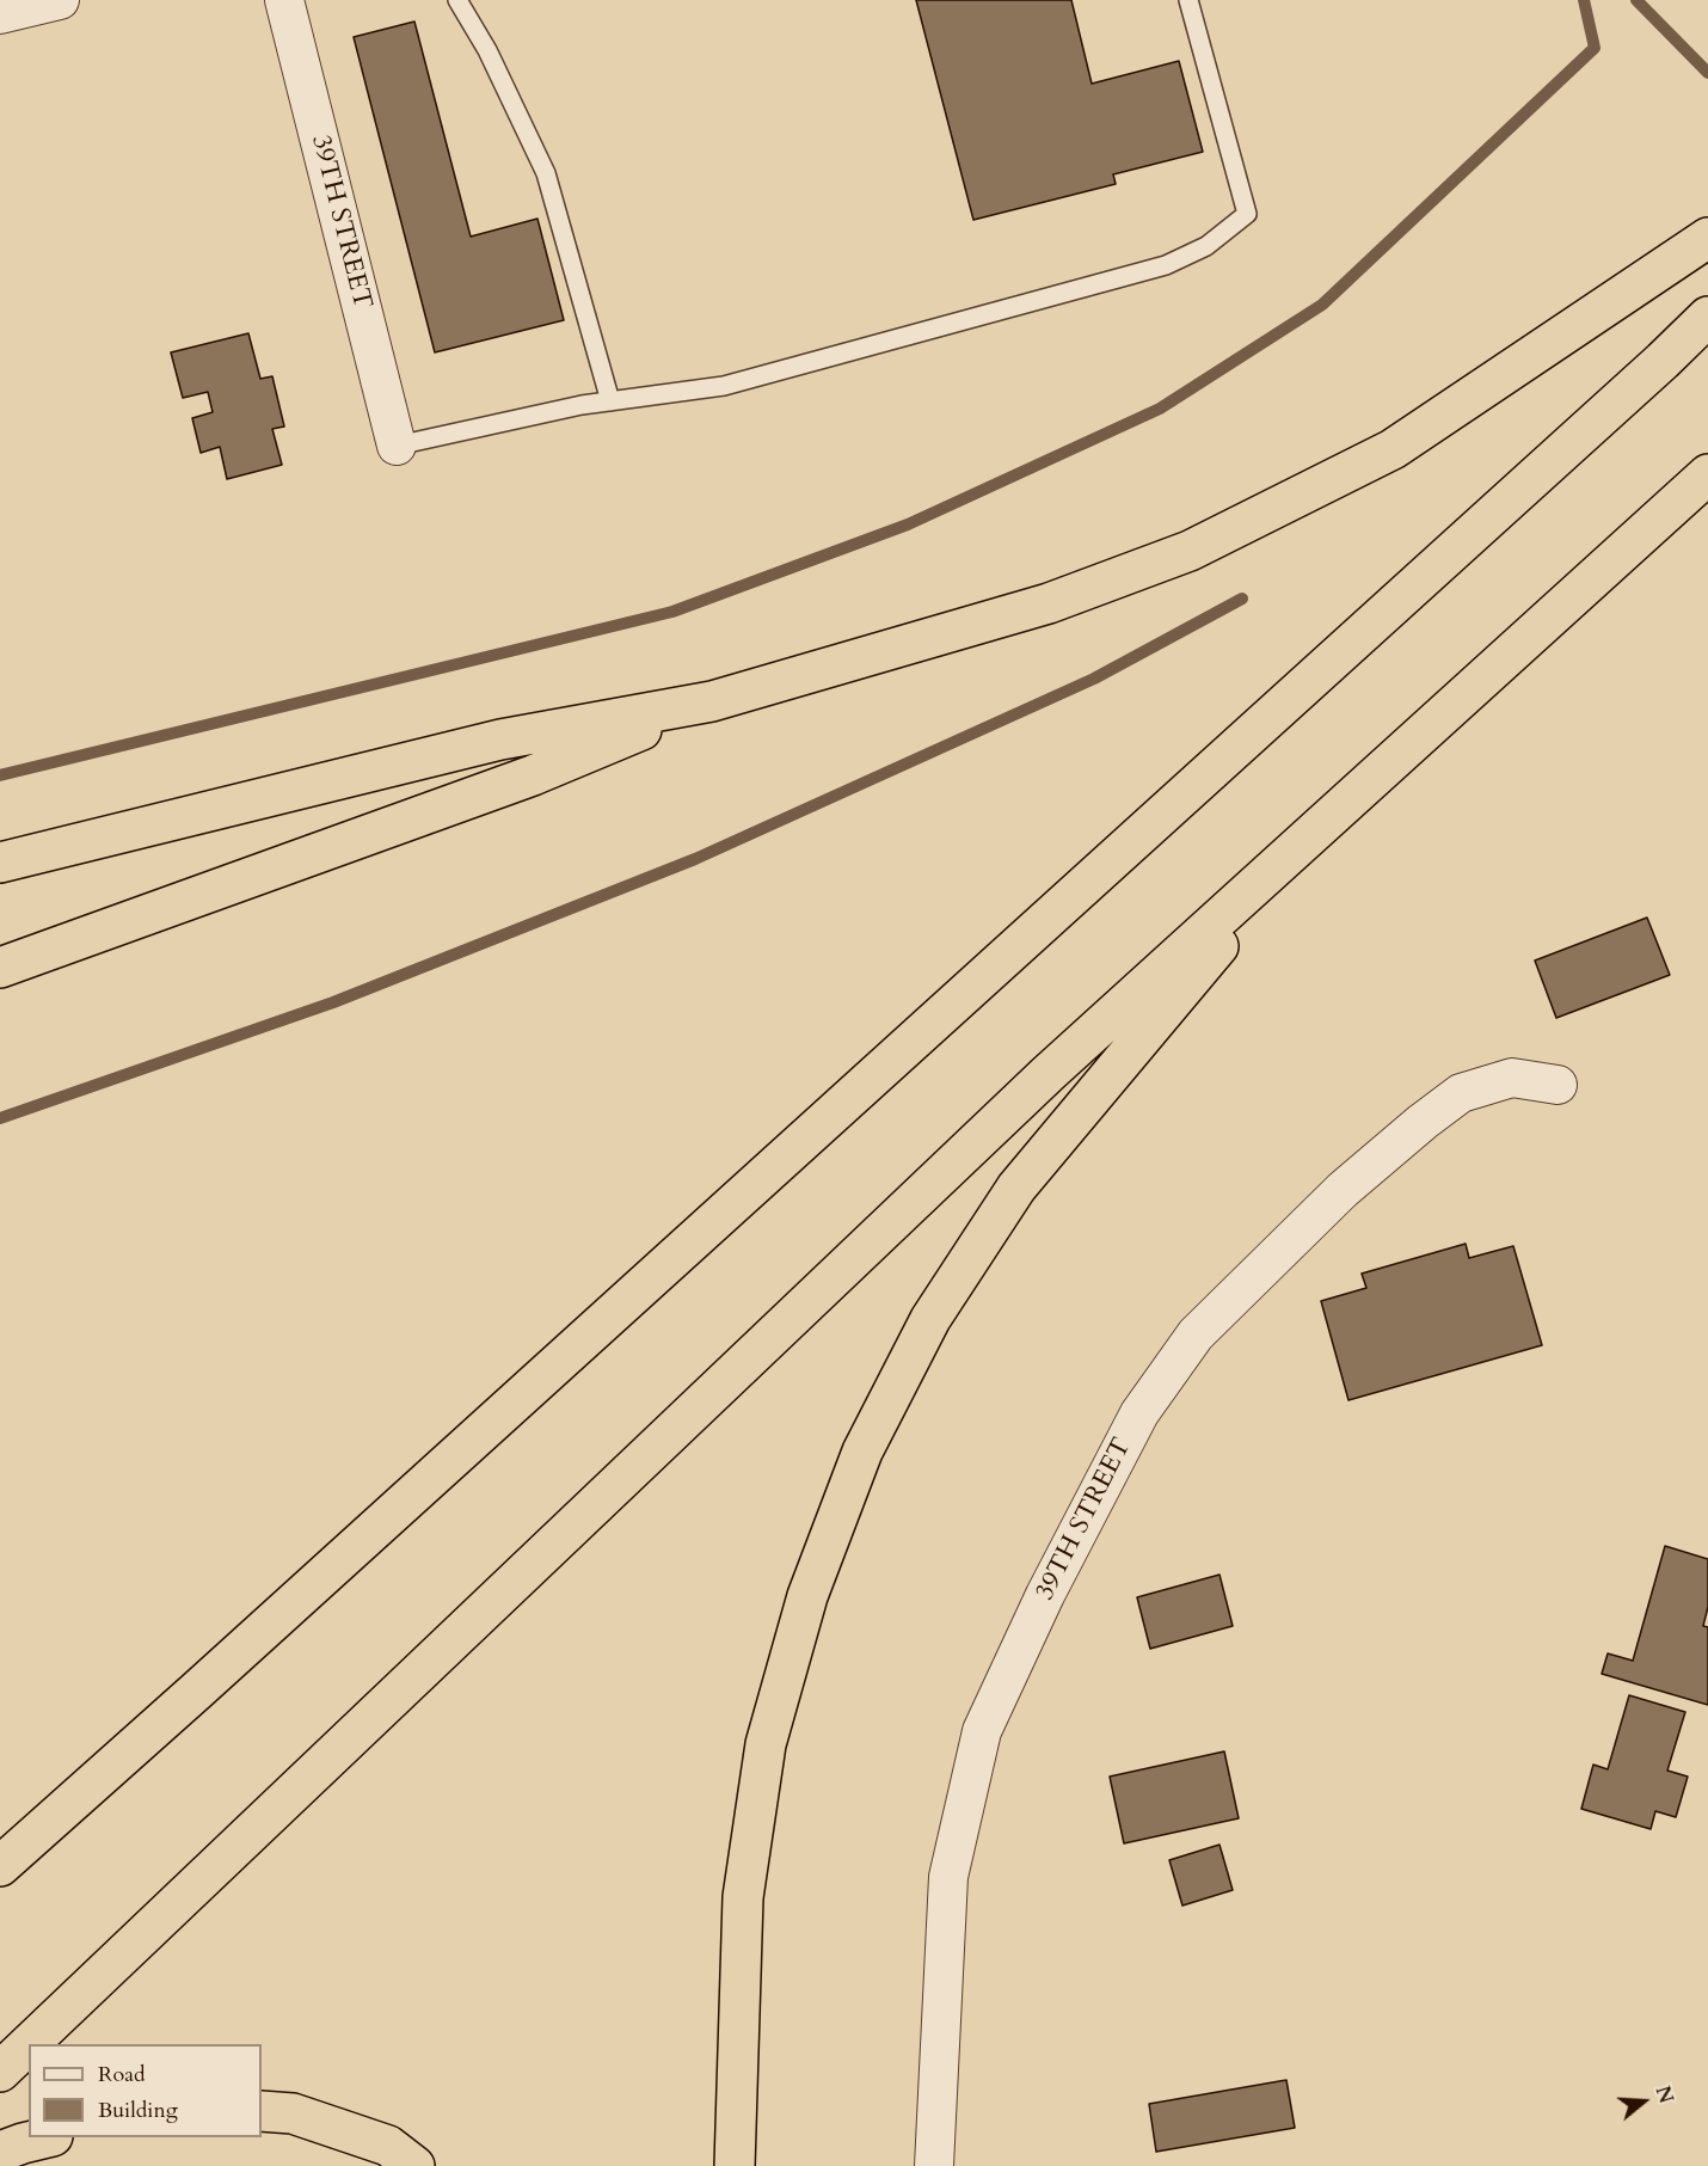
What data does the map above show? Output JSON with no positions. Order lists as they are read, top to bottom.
{
  "streets": {
    "street": ["39TH STREET"]
  },
  "legend": ["Road", "Building"],
  "north": "right"
}
